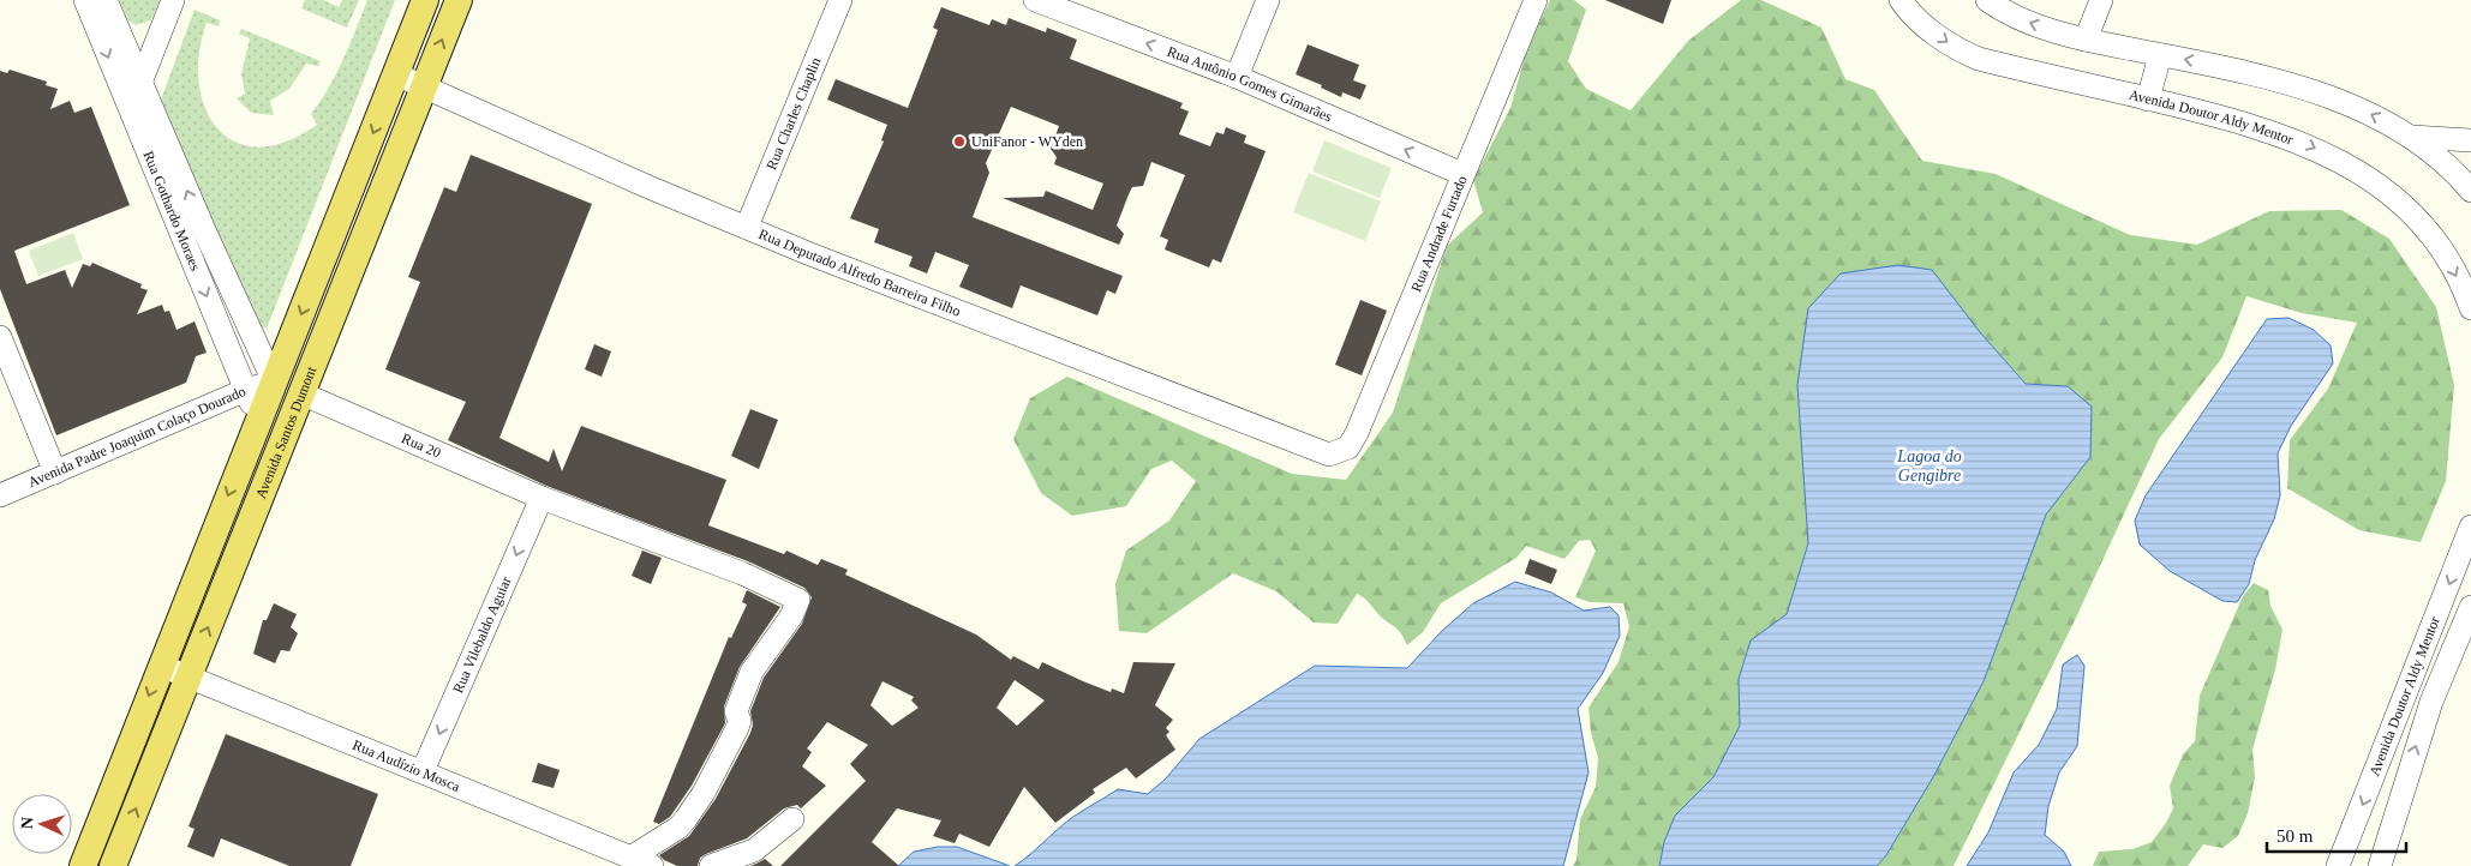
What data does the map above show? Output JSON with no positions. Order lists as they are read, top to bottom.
{
  "streets": {
    "main road": ["Avenida Santos Dumont"],
    "street": [
      "Rua Antônio Gomes Gimarães",
      "Rua Charles Chaplin",
      "Avenida Doutor Aldy Mentor",
      "Rua Gothardo Moraes",
      "Rua Andrade Furtado",
      "Rua Deputado Alfredo Barreira Filho",
      "Avenida Padre Joaquim Colaço Dourado",
      "Rua 20",
      "Rua Vilebaldo Aguiar",
      "Rua Audízio Mosca"
    ]
  },
  "crossings": [
    ["Rua Antônio Gomes Gimarães", "Rua Andrade Furtado"],
    ["Rua Charles Chaplin", "Rua Deputado Alfredo Barreira Filho"],
    ["Rua Gothardo Moraes", "Avenida Santos Dumont"],
    ["Rua Gothardo Moraes", "Avenida Padre Joaquim Colaço Dourado"],
    ["Rua Andrade Furtado", "Rua Deputado Alfredo Barreira Filho"],
    ["Rua Deputado Alfredo Barreira Filho", "Avenida Santos Dumont"],
    ["Avenida Santos Dumont", "Avenida Padre Joaquim Colaço Dourado"],
    ["Avenida Santos Dumont", "Rua 20"],
    ["Avenida Santos Dumont", "Rua Audízio Mosca"],
    ["Rua 20", "Rua Vilebaldo Aguiar"],
    ["Rua 20", "Rua Audízio Mosca"],
    ["Rua Vilebaldo Aguiar", "Rua Audízio Mosca"]
  ],
  "one_way": ["Rua Antônio Gomes Gimarães", "Rua Vilebaldo Aguiar"],
  "water": ["Lagoa do Gengibre"],
  "places": ["UniFanor - WYden"],
  "scale_bar": "50 m",
  "north": "left"
}
